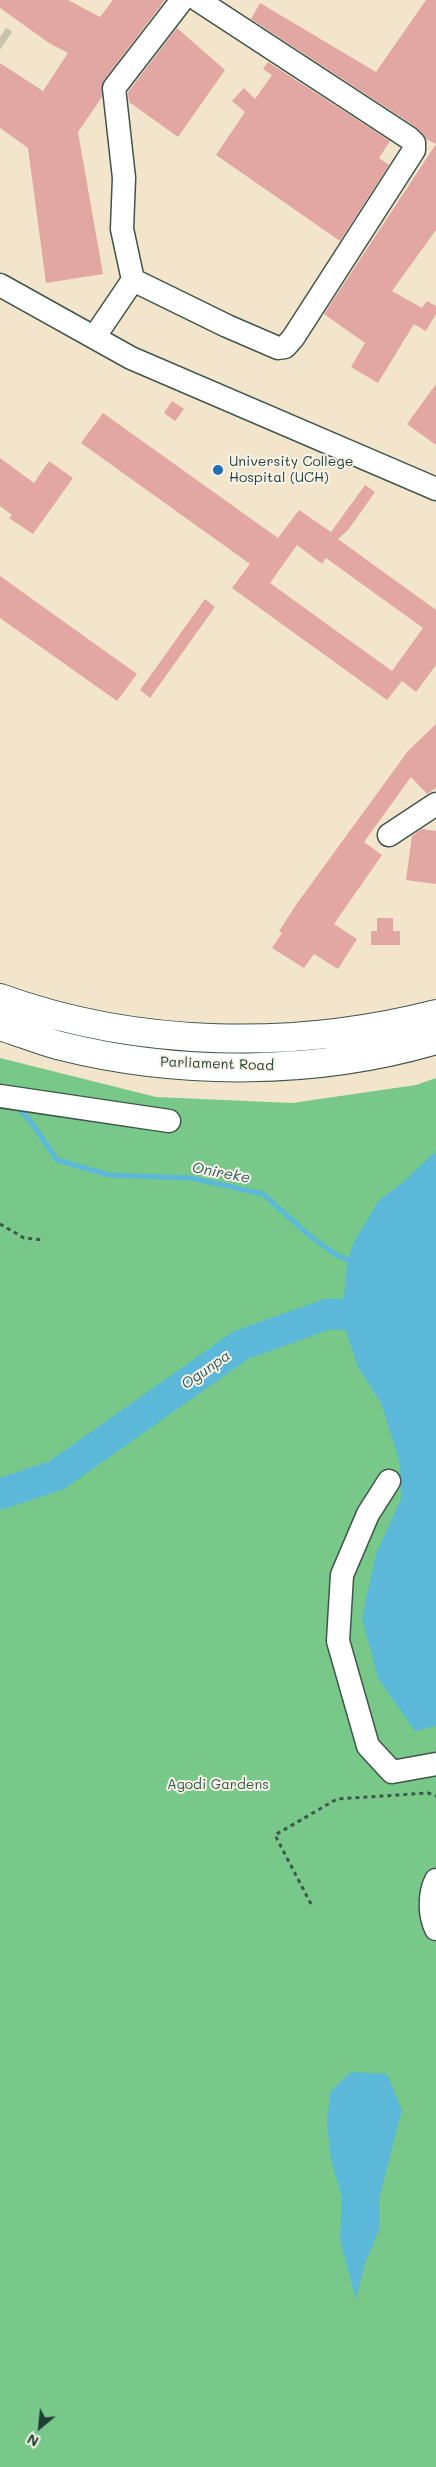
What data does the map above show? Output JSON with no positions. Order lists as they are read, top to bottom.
{
  "streets": {
    "main road": ["Parliament Road"]
  },
  "water": ["Onireke", "Ogunpa"],
  "parks": ["Agodi Gardens"],
  "places": ["University College Hospital (UCH)"],
  "north": "bottom left"
}
